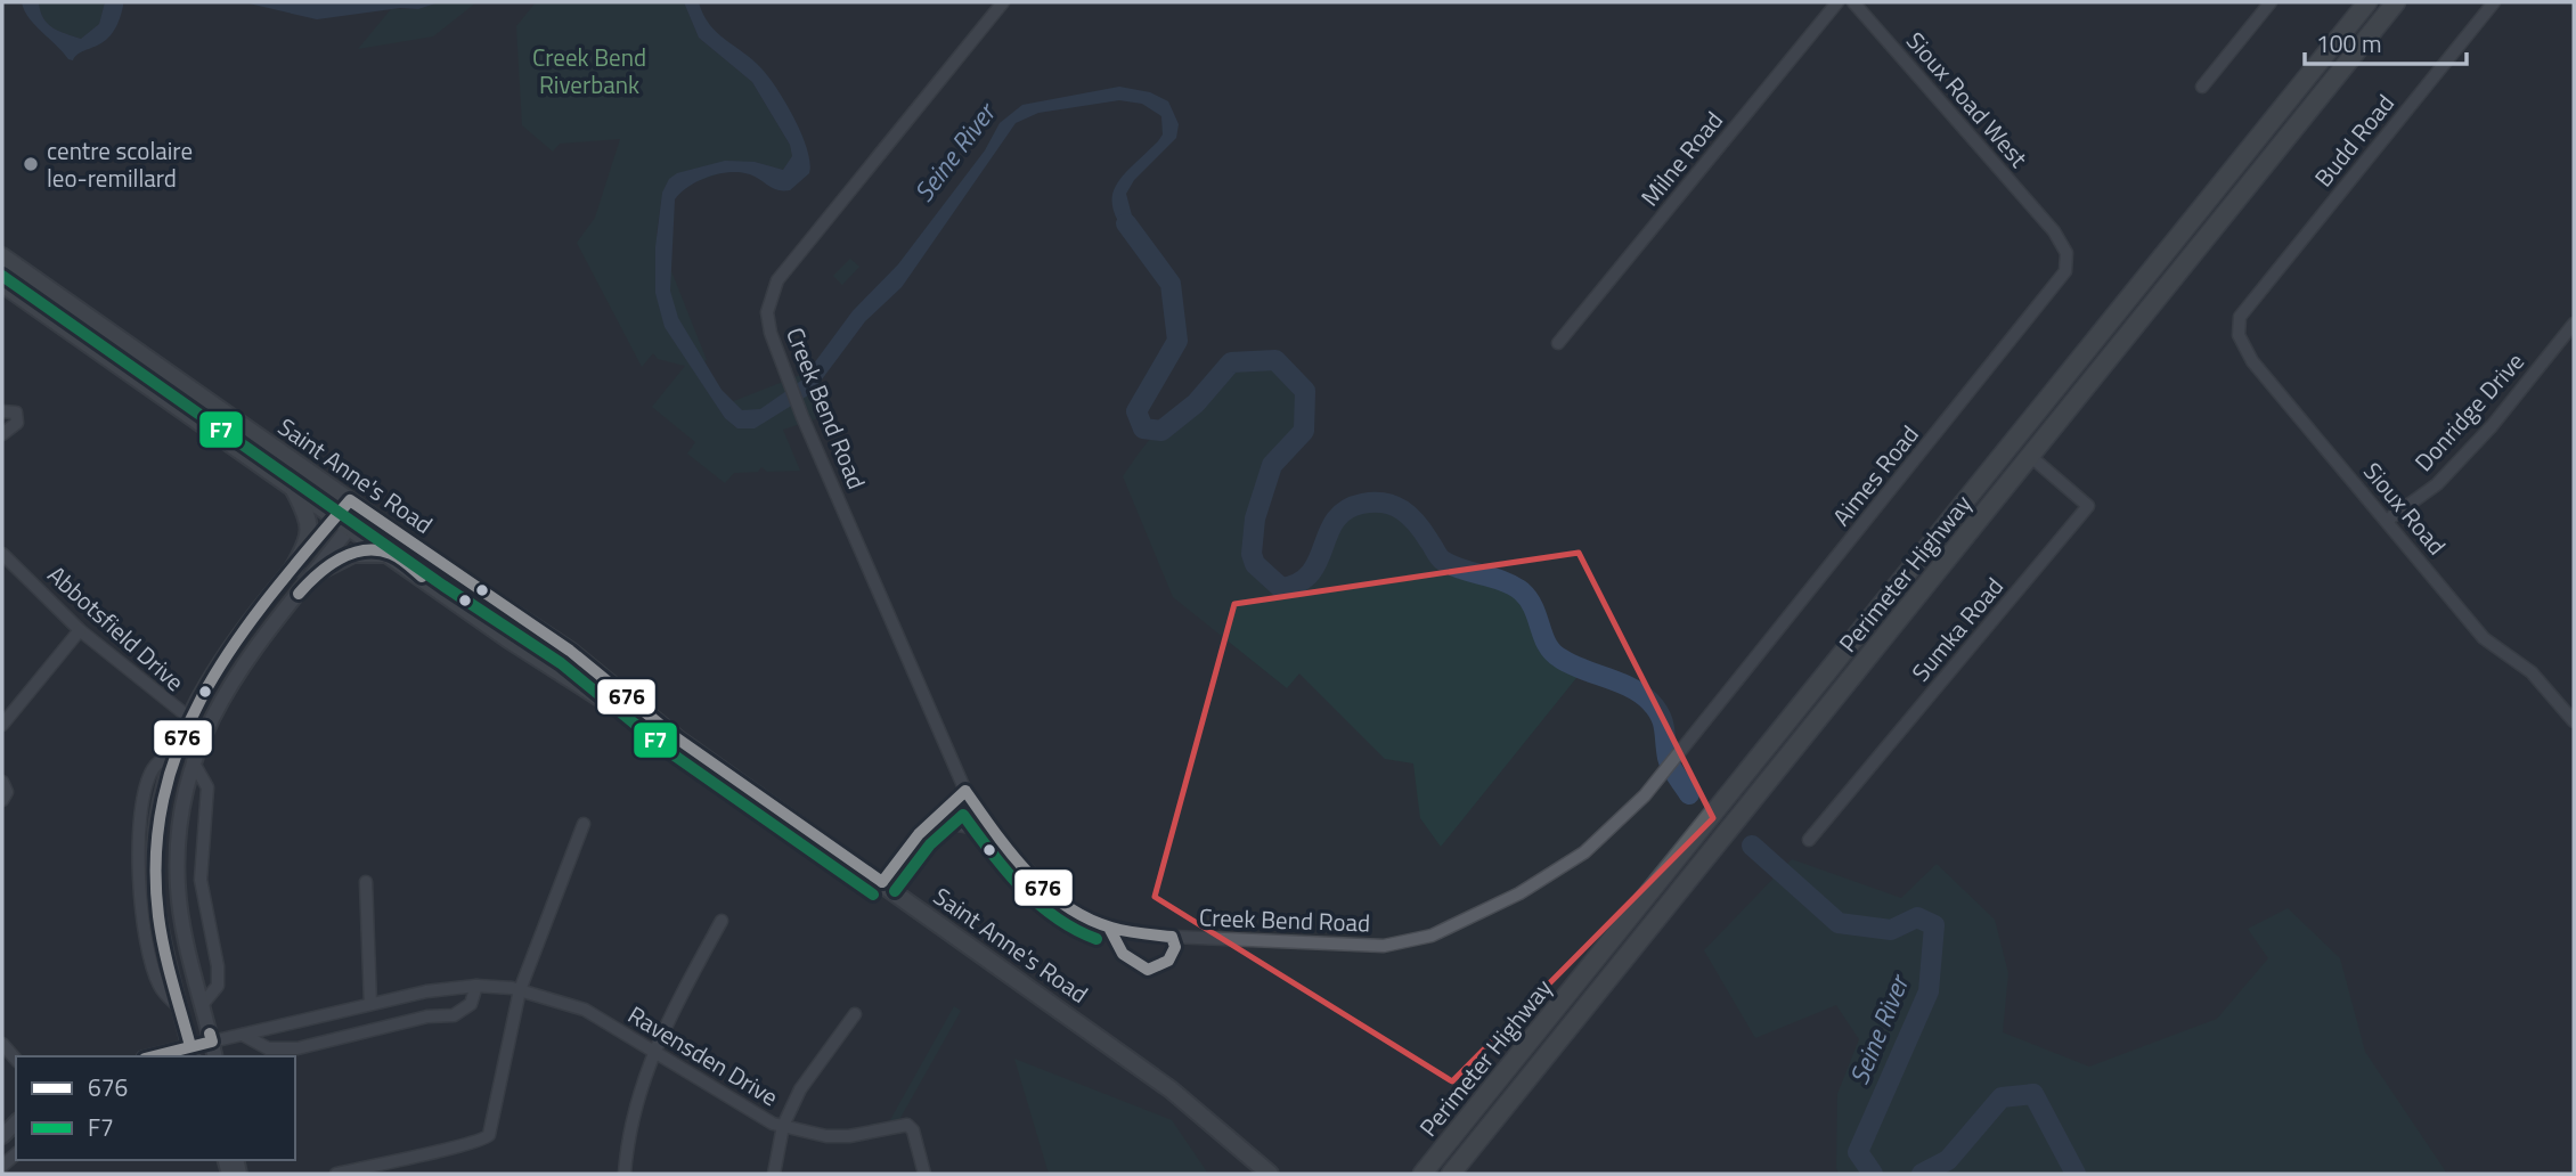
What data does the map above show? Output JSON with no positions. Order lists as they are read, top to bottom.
{
  "streets": {
    "highway": ["Perimeter Highway"],
    "main road": ["Saint Anne's Road"],
    "street": [
      "Sioux Road West",
      "Budd Road",
      "Milne Road",
      "Creek Bend Road",
      "Donridge Drive",
      "Aimes Road",
      "Sioux Road",
      "Abbotsfield Drive",
      "Sumka Road",
      "Ravensden Drive"
    ]
  },
  "crossings": [
    ["Sioux Road West", "Aimes Road"],
    ["Budd Road", "Sioux Road"],
    ["Creek Bend Road", "Aimes Road"],
    ["Donridge Drive", "Sioux Road"],
    ["Perimeter Highway", "Sumka Road"]
  ],
  "water": ["Seine River"],
  "parks": ["Creek Bend Riverbank"],
  "places": ["centre scolaire leo-remillard"],
  "lines": ["transit line F7", "transit line 676"],
  "legend": ["676", "F7"],
  "scale_bar": "100 m"
}
